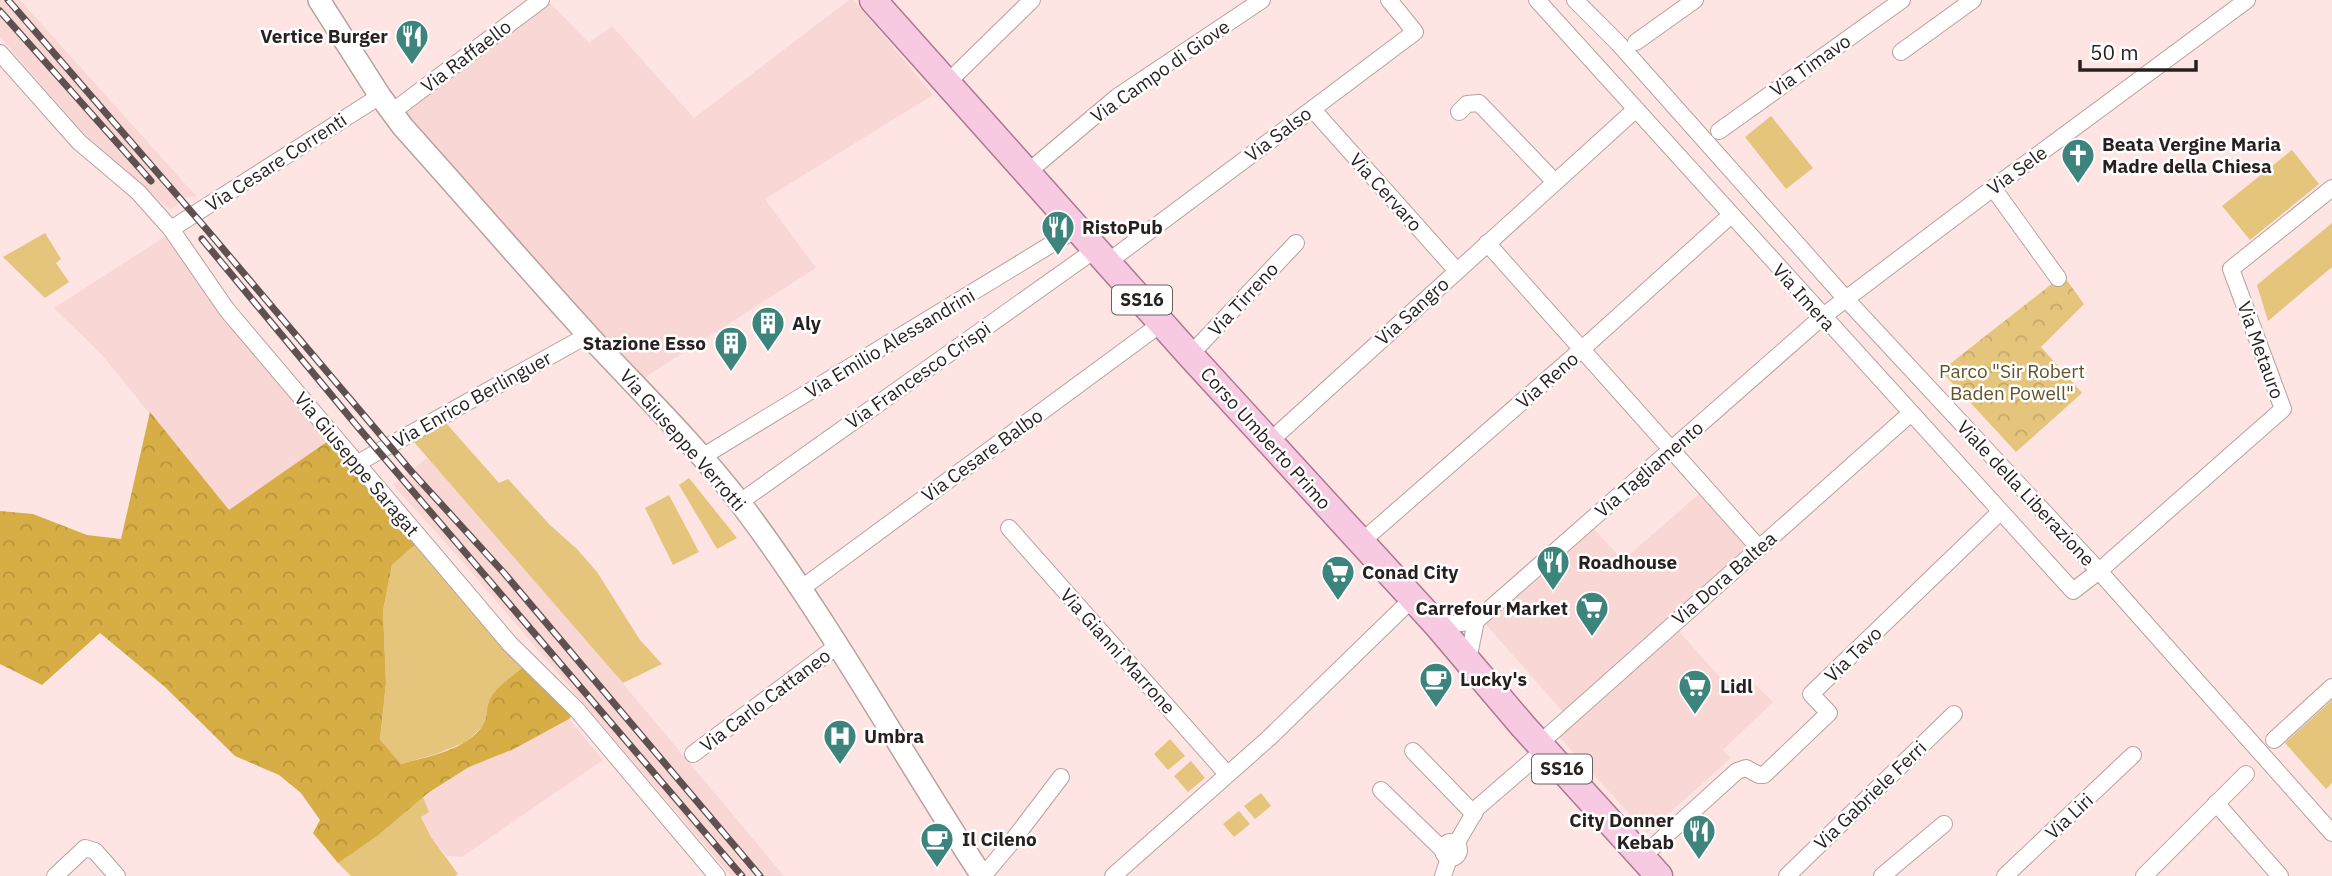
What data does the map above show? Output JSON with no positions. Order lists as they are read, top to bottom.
{
  "streets": {
    "main road": ["SS16", "Corso Umberto Primo"],
    "street": [
      "Via Raffaello",
      "Via Timavo",
      "Via Campo di Giove",
      "Via Salso",
      "Via Cesare Correnti",
      "Via Sele",
      "Via Cervaro",
      "Via Imera",
      "Via Tirreno",
      "Via Sangro",
      "Via Emilio Alessandrini",
      "Via Metauro",
      "Via Francesco Crispi",
      "Via Reno",
      "Via Enrico Berlinguer",
      "Via Giuseppe Verrotti",
      "Via Cesare Balbo",
      "Via Giuseppe Saragat",
      "Via Tagliamento",
      "Viale della Liberazione",
      "Via Dora Baltea",
      "Via Gianni Marrone",
      "Via Tavo",
      "Via Carlo Cattaneo",
      "Via Gabriele Ferri",
      "Via Liri"
    ]
  },
  "crossings": [
    ["Via Raffaello", "Via Cesare Correnti"],
    ["Via Raffaello", "Via Giuseppe Verrotti"],
    ["Via Campo di Giove", "Corso Umberto Primo"],
    ["Via Salso", "Via Francesco Crispi"],
    ["Via Salso", "Corso Umberto Primo"],
    ["Via Cesare Correnti", "Via Giuseppe Verrotti"],
    ["Via Cesare Correnti", "Via Giuseppe Saragat"],
    ["Via Sele", "Via Imera"],
    ["Via Sele", "Via Tagliamento"],
    ["Via Sele", "Viale della Liberazione"],
    ["Via Cervaro", "Via Sangro"],
    ["Via Imera", "Via Sangro"],
    ["Via Imera", "Via Metauro"],
    ["Via Imera", "Via Reno"],
    ["Via Imera", "Via Tagliamento"],
    ["Via Imera", "Via Dora Baltea"],
    ["Via Imera", "Via Tavo"],
    ["Via Tirreno", "Corso Umberto Primo"],
    ["Via Sangro", "Corso Umberto Primo"],
    ["Via Emilio Alessandrini", "Corso Umberto Primo"],
    ["Via Emilio Alessandrini", "Via Giuseppe Verrotti"],
    ["Via Metauro", "Viale della Liberazione"],
    ["Via Francesco Crispi", "Corso Umberto Primo"],
    ["Via Francesco Crispi", "Via Giuseppe Verrotti"],
    ["Via Reno", "Corso Umberto Primo"],
    ["Via Enrico Berlinguer", "Via Giuseppe Verrotti"],
    ["Via Enrico Berlinguer", "Via Giuseppe Saragat"],
    ["Corso Umberto Primo", "Via Cesare Balbo"],
    ["Corso Umberto Primo", "Via Dora Baltea"],
    ["Corso Umberto Primo", "Via Tavo"],
    ["Via Giuseppe Verrotti", "Via Cesare Balbo"],
    ["Via Giuseppe Verrotti", "Via Carlo Cattaneo"]
  ],
  "parks": ["Parco \"Sir Robert Baden Powell\""],
  "places": {
    "restaurant": [
      "Vertice Burger",
      "RistoPub",
      "Roadhouse",
      "City Donner Kebab"
    ],
    "church": ["Beata Vergine Maria Madre della Chiesa"],
    "building": ["Aly", "Stazione Esso"],
    "supermarket": ["Conad City", "Carrefour Market", "Lidl"],
    "cafe": ["Lucky's", "Il Cileno"],
    "hospital": ["Umbra"]
  },
  "scale_bar": "50 m"
}
